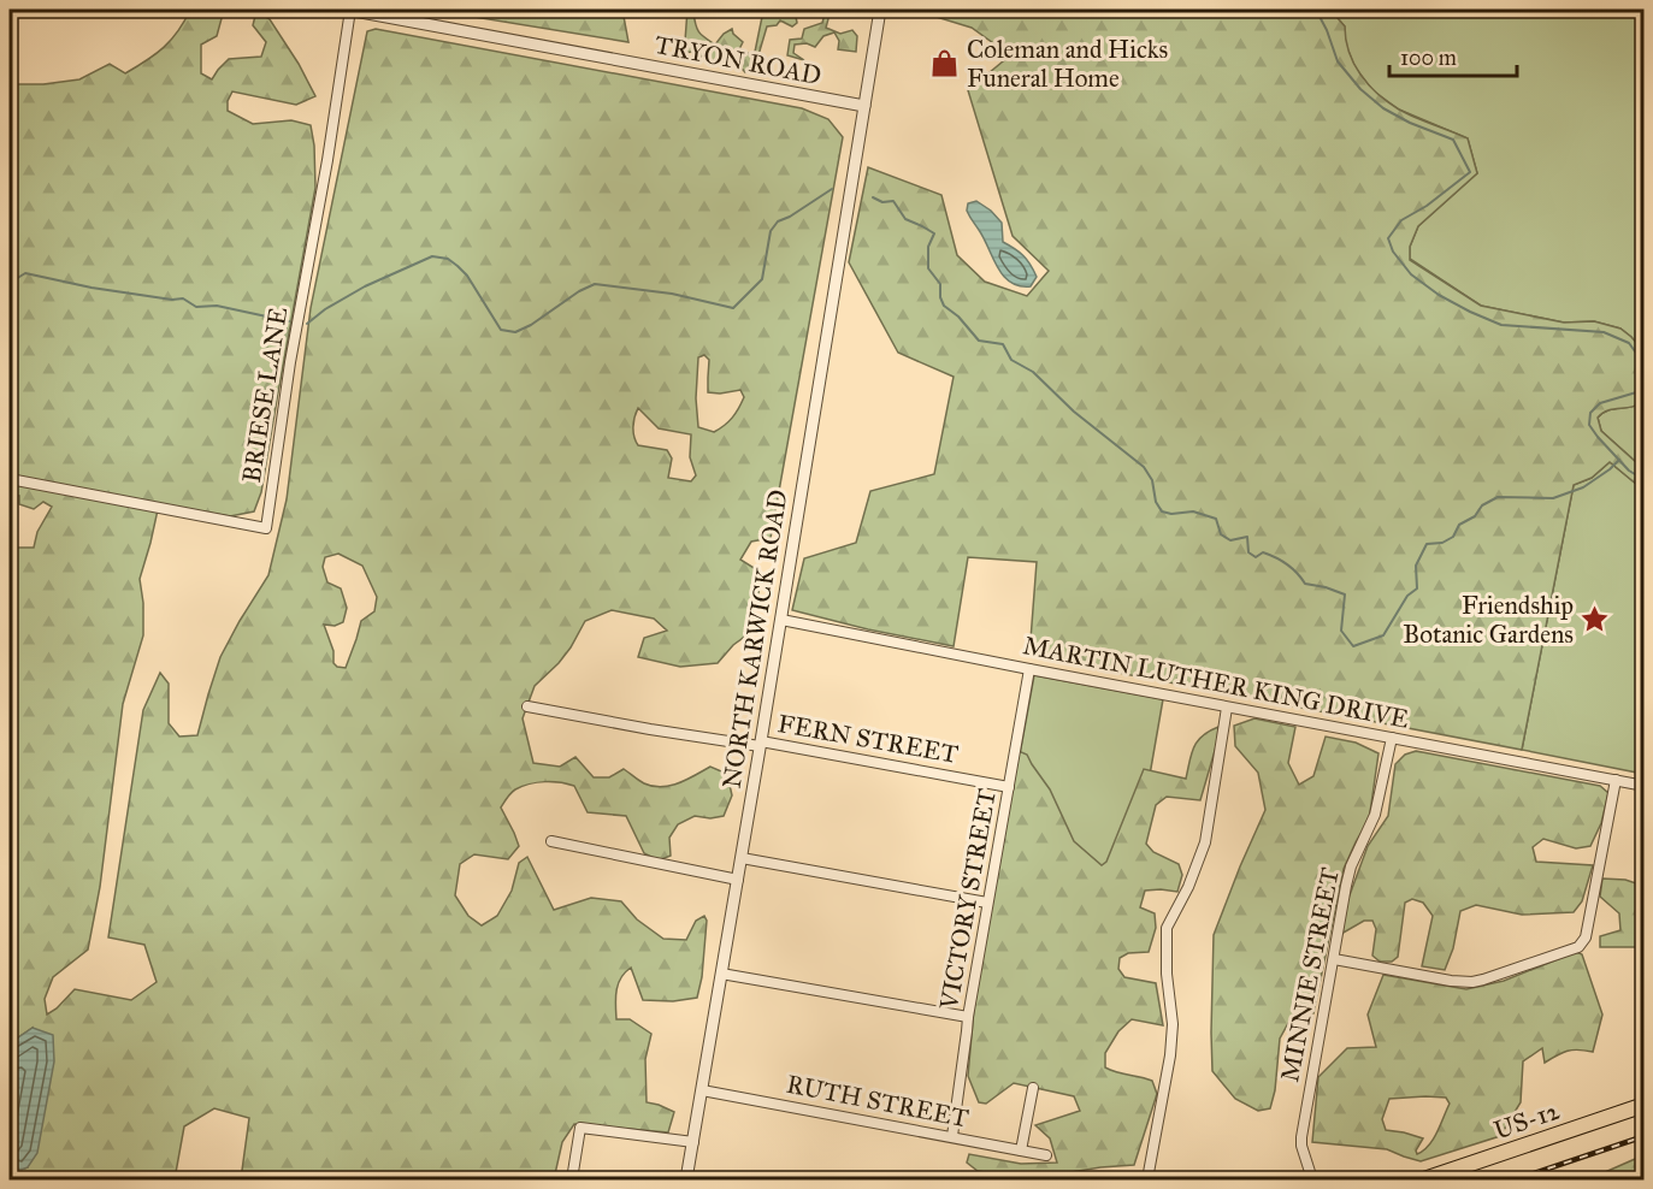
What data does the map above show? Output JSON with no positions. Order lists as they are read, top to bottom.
{
  "streets": {
    "main road": ["US-12"],
    "street": [
      "TRYON ROAD",
      "BRIESE LANE",
      "NORTH KARWICK ROAD",
      "MARTIN LUTHER KING DRIVE",
      "FERN STREET",
      "VICTORY STREET",
      "MINNIE STREET",
      "RUTH STREET"
    ]
  },
  "crossings": [
    ["TRYON ROAD", "BRIESE LANE"],
    ["TRYON ROAD", "NORTH KARWICK ROAD"],
    ["NORTH KARWICK ROAD", "MARTIN LUTHER KING DRIVE"],
    ["NORTH KARWICK ROAD", "FERN STREET"],
    ["NORTH KARWICK ROAD", "RUTH STREET"],
    ["MARTIN LUTHER KING DRIVE", "VICTORY STREET"],
    ["MARTIN LUTHER KING DRIVE", "MINNIE STREET"],
    ["FERN STREET", "VICTORY STREET"],
    ["VICTORY STREET", "RUTH STREET"]
  ],
  "places": {
    "shop": ["Coleman and Hicks Funeral Home"],
    "place": ["Friendship Botanic Gardens"]
  },
  "scale_bar": "100 m"
}
